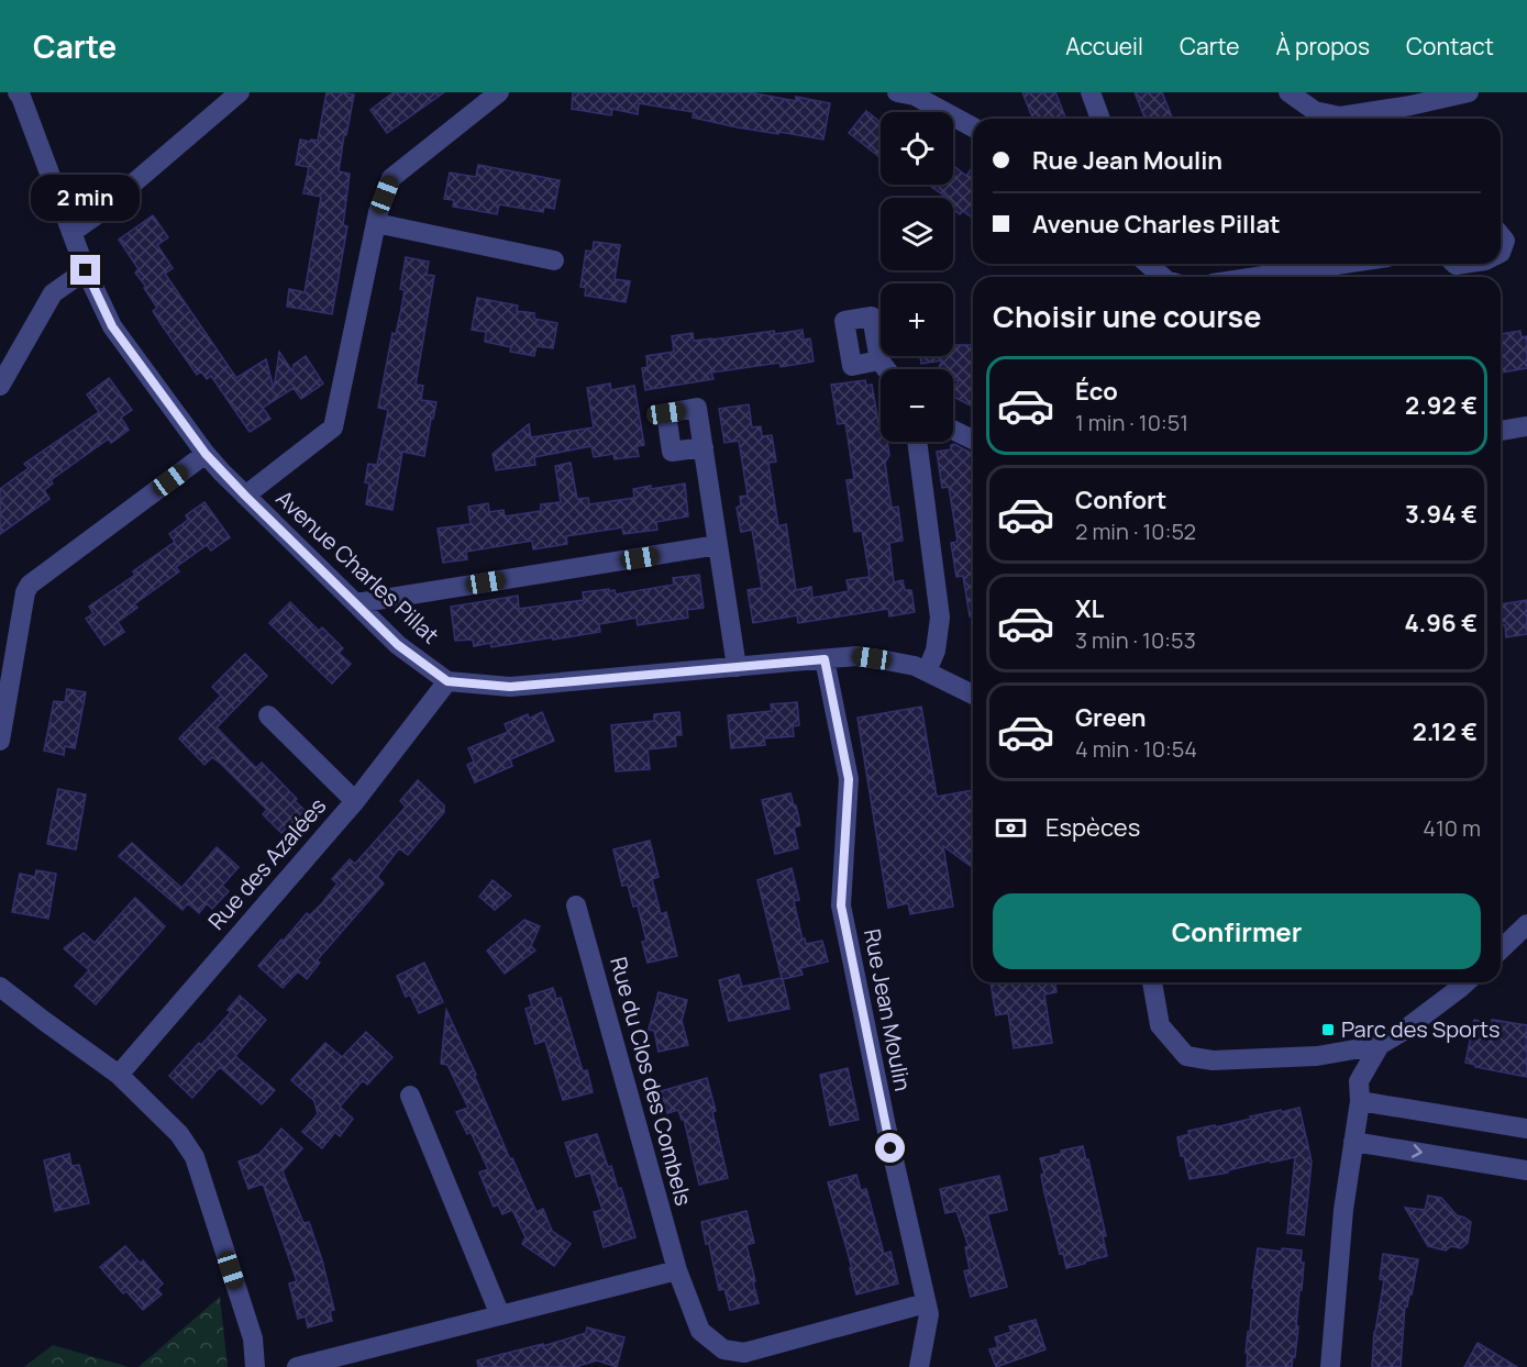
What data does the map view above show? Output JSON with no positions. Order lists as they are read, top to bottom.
{
  "streets": {
    "street": [
      "Avenue Charles Pillat",
      "Rue des Azalées",
      "Rue Jean Moulin",
      "Rue du Clos des Combels"
    ]
  },
  "crossings": [
    ["Avenue Charles Pillat", "Rue des Azalées"],
    ["Rue Jean Moulin", "Rue du Clos des Combels"]
  ],
  "places": {
    "transit": ["Parc des Sports"]
  },
  "page": {
    "header": "Carte",
    "nav": [
      "Accueil",
      "Carte",
      "À propos",
      "Contact"
    ],
    "map_buttons": ["+", "−"],
    "banner": ["Rue Jean Moulin", "Avenue Charles Pillat"],
    "bubble": "2 min",
    "heading": "Choisir une course",
    "list": [
      {
        "name": "Éco",
        "note": "1 min · 10:51",
        "value": "2.92 €"
      },
      {
        "name": "Confort",
        "note": "2 min · 10:52",
        "value": "3.94 €"
      },
      {
        "name": "XL",
        "note": "3 min · 10:53",
        "value": "4.96 €"
      },
      {
        "name": "Green",
        "note": "4 min · 10:54",
        "value": "2.12 €"
      }
    ],
    "pay": ["Espèces", "410 m"],
    "buttons": "Confirmer"
  }
}
